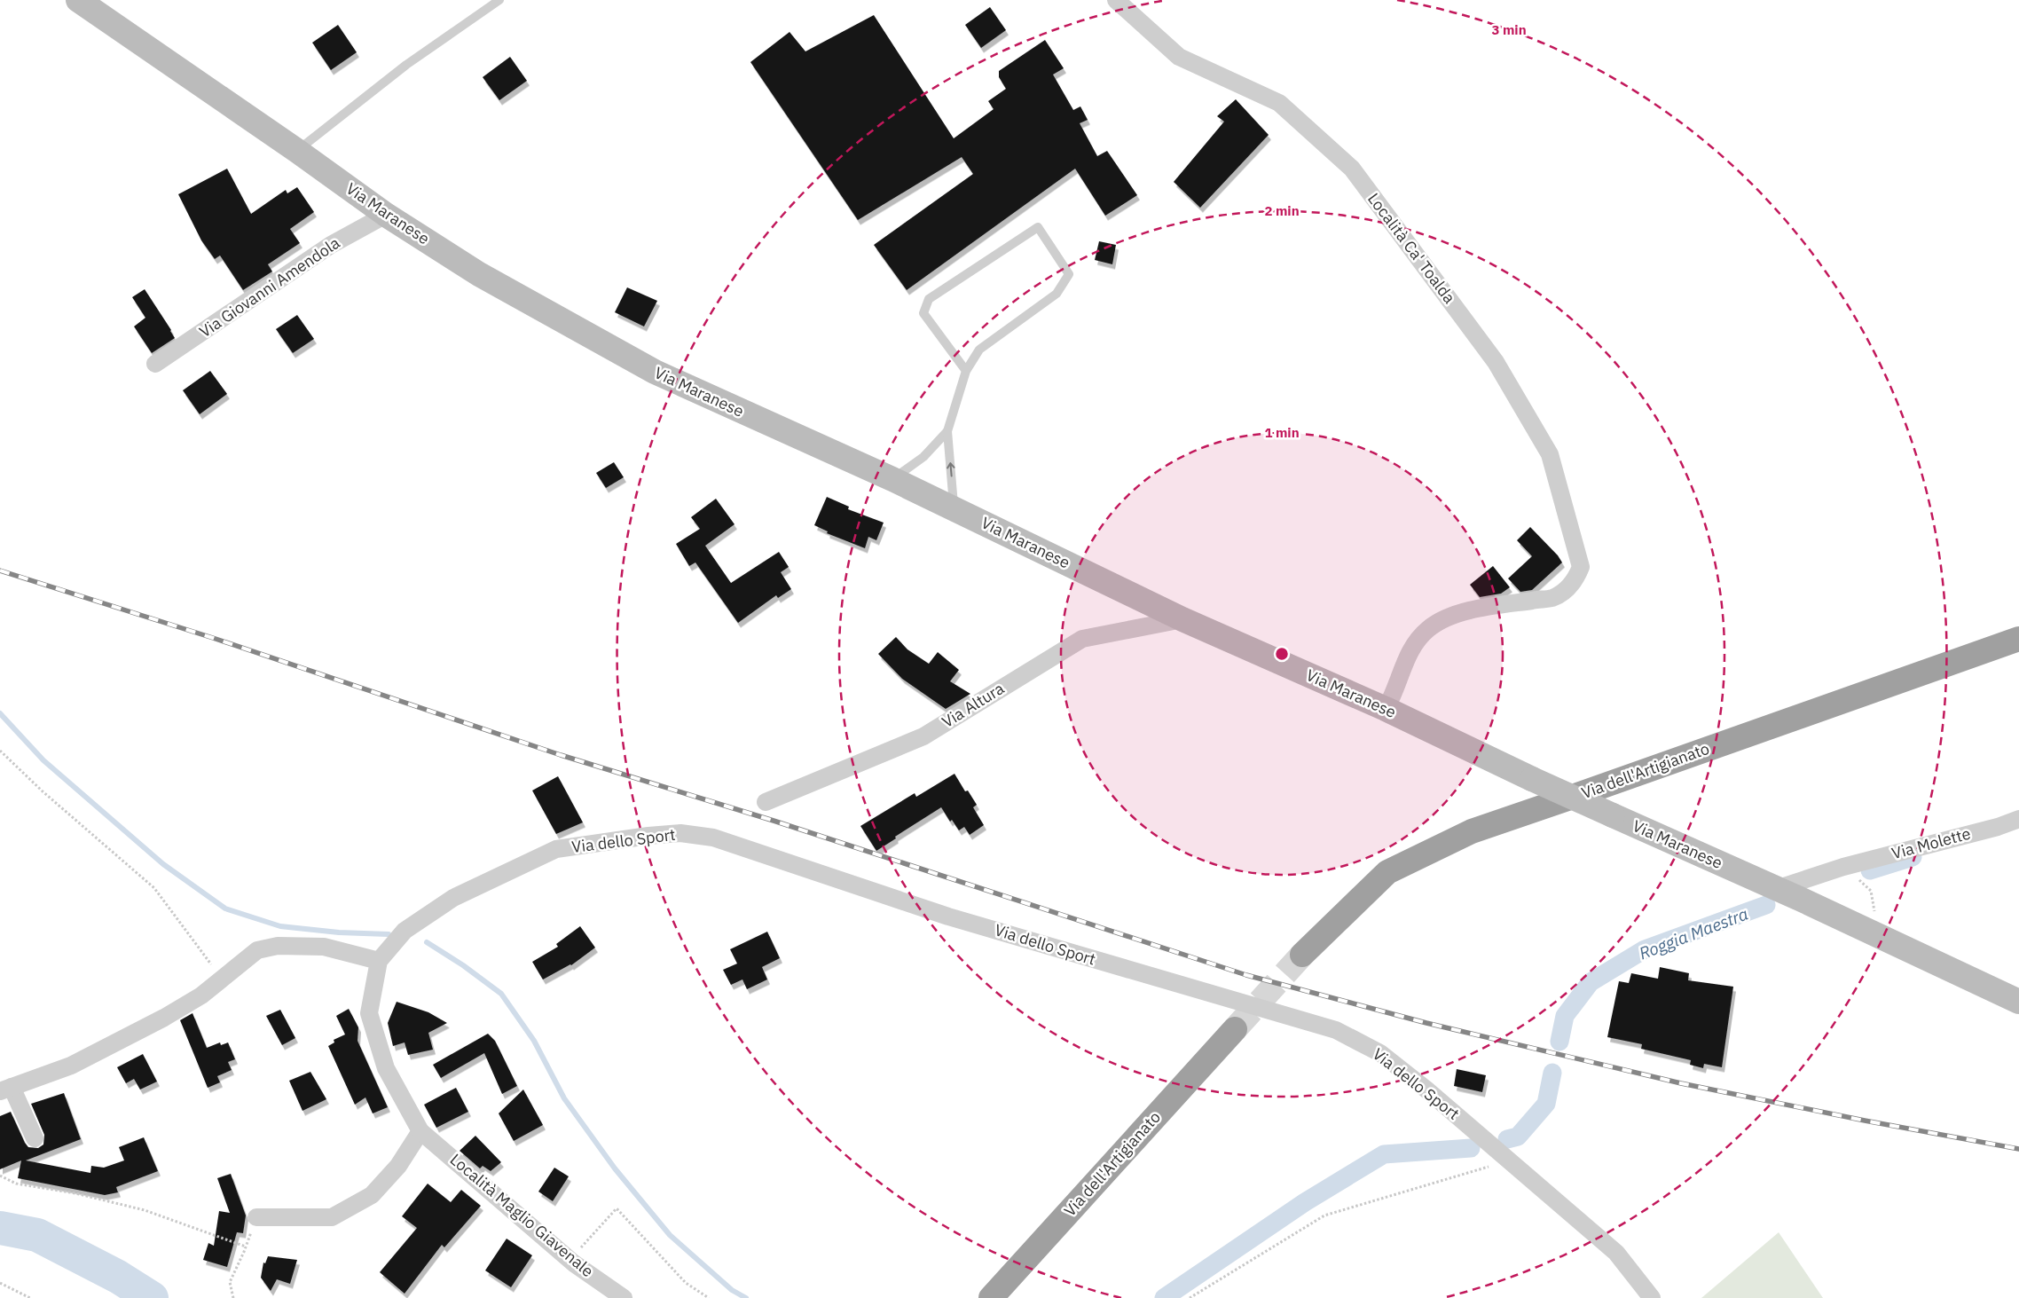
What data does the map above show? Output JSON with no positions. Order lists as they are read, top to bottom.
{
  "streets": {
    "highway": ["Via dell'Artigianato"],
    "main road": ["Via Maranese"],
    "street": [
      "Località Ca' Toalda",
      "Via Giovanni Amendola",
      "Via Altura",
      "Via dello Sport",
      "Via Molette",
      "Località Maglio Giavenale"
    ]
  },
  "crossings": [
    ["Via Maranese", "Località Ca' Toalda"],
    ["Via Maranese", "Via Giovanni Amendola"],
    ["Via Maranese", "Via Altura"],
    ["Via Maranese", "Via Molette"],
    ["Via dello Sport", "Località Maglio Giavenale"]
  ],
  "water": ["Roggia Maestra"],
  "rings": ["3 min", "2 min", "1 min"]
}
